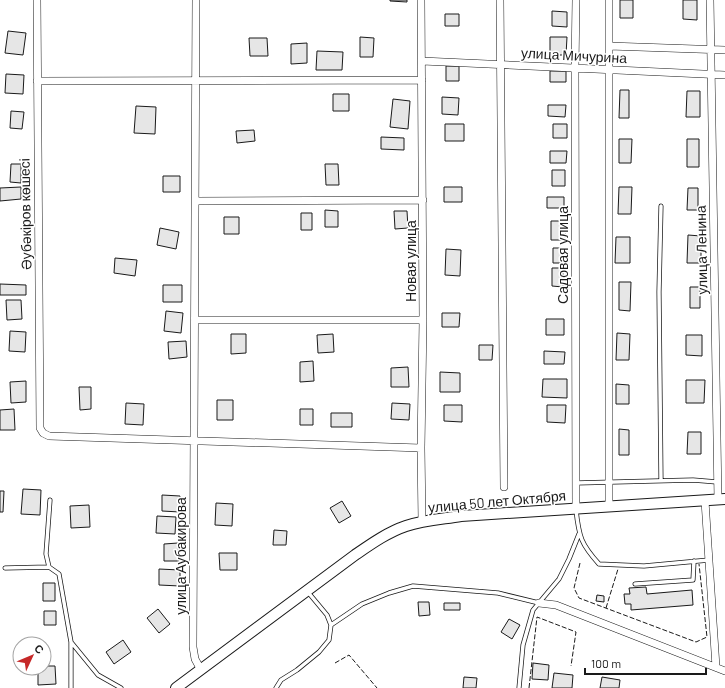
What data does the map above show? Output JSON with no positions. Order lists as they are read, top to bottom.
{
  "streets": {
    "main road": ["улица 50 лет Октября"],
    "street": [
      "улица Мичурина",
      "Әубәкіров көшесі",
      "улица Ленина",
      "Садовая улица",
      "Новая улица",
      "улица Аубакирова"
    ]
  },
  "crossings": [
    ["улица Мичурина", "улица Ленина"],
    ["улица Мичурина", "Садовая улица"],
    ["улица Мичурина", "Новая улица"],
    ["Әубәкіров көшесі", "улица Аубакирова"],
    ["улица Ленина", "улица 50 лет Октября"],
    ["Садовая улица", "улица 50 лет Октября"],
    ["Новая улица", "улица 50 лет Октября"],
    ["улица 50 лет Октября", "улица Аубакирова"]
  ],
  "scale_bar": "100 m",
  "north": "top right"
}
